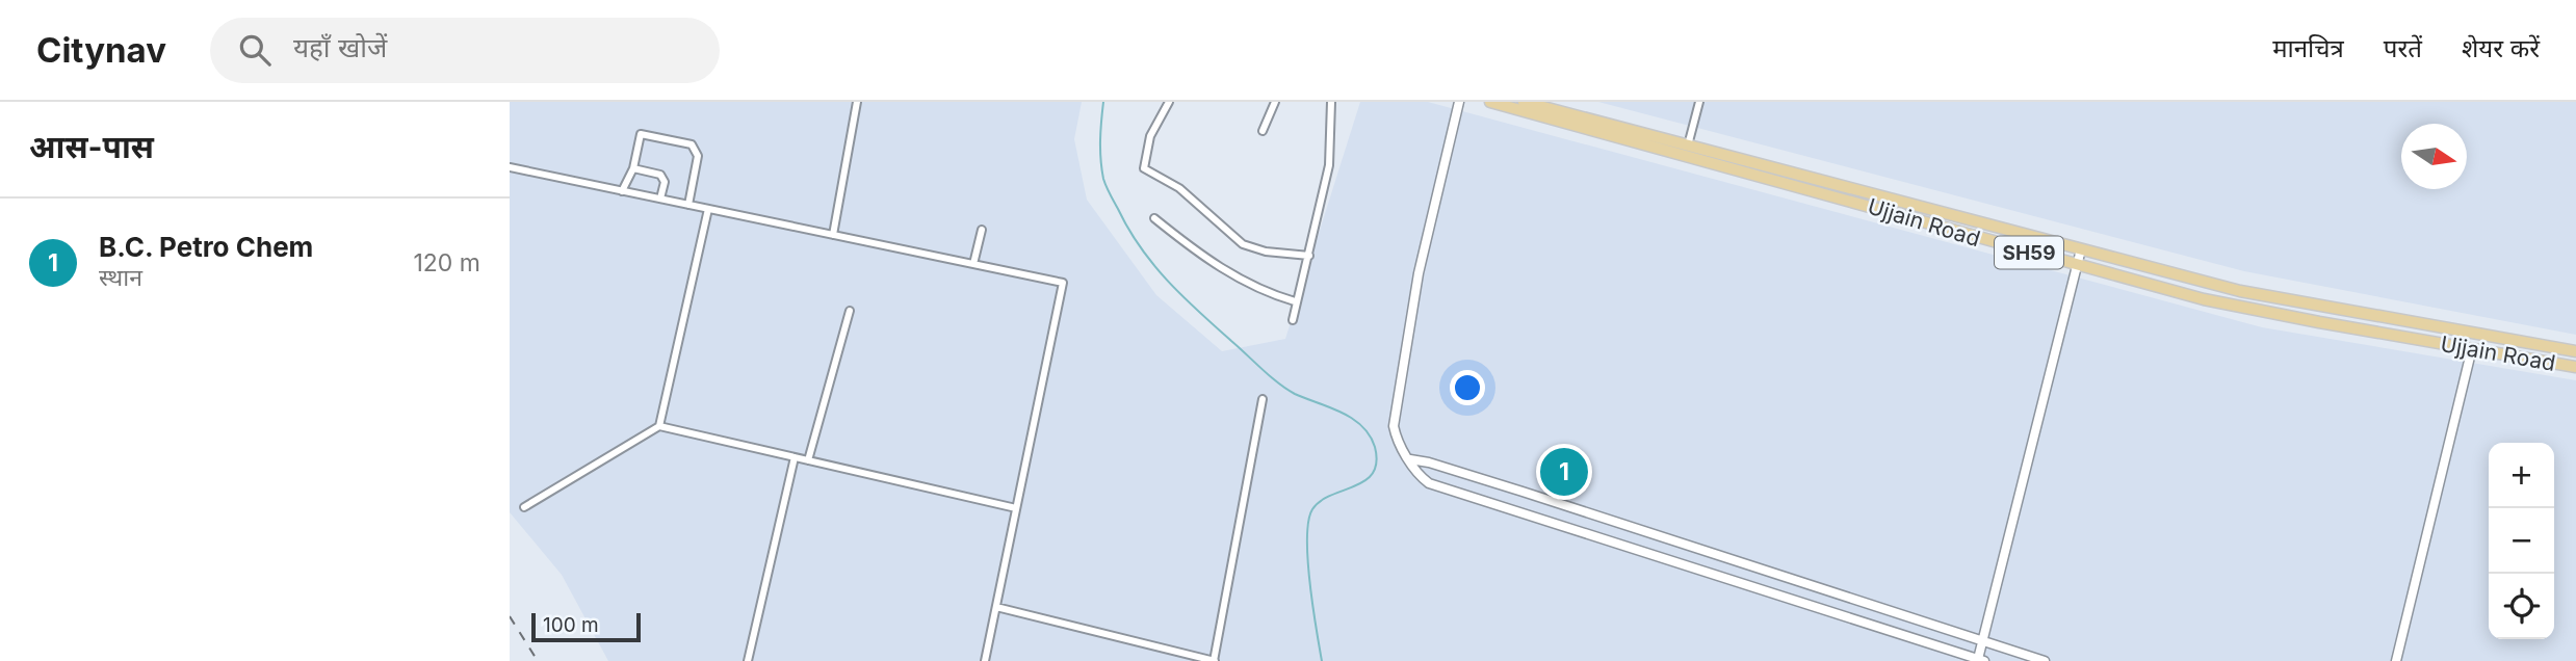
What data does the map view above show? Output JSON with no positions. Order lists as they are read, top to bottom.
{
  "streets": {
    "main road": ["Ujjain Road", "SH59"]
  },
  "scale_bar": "100 m",
  "north": "right",
  "page": {
    "header": "Citynav",
    "search": "यहाँ खोजें",
    "nav": ["मानचित्र", "परतें", "शेयर करें"],
    "heading": "आस-पास",
    "list": [
      {
        "mark": "1",
        "name": "B.C. Petro Chem",
        "note": "स्थान",
        "value": "120 m"
      }
    ],
    "map_buttons": ["+", "−"],
    "pins": "1",
    "scale": "100 m"
  }
}
